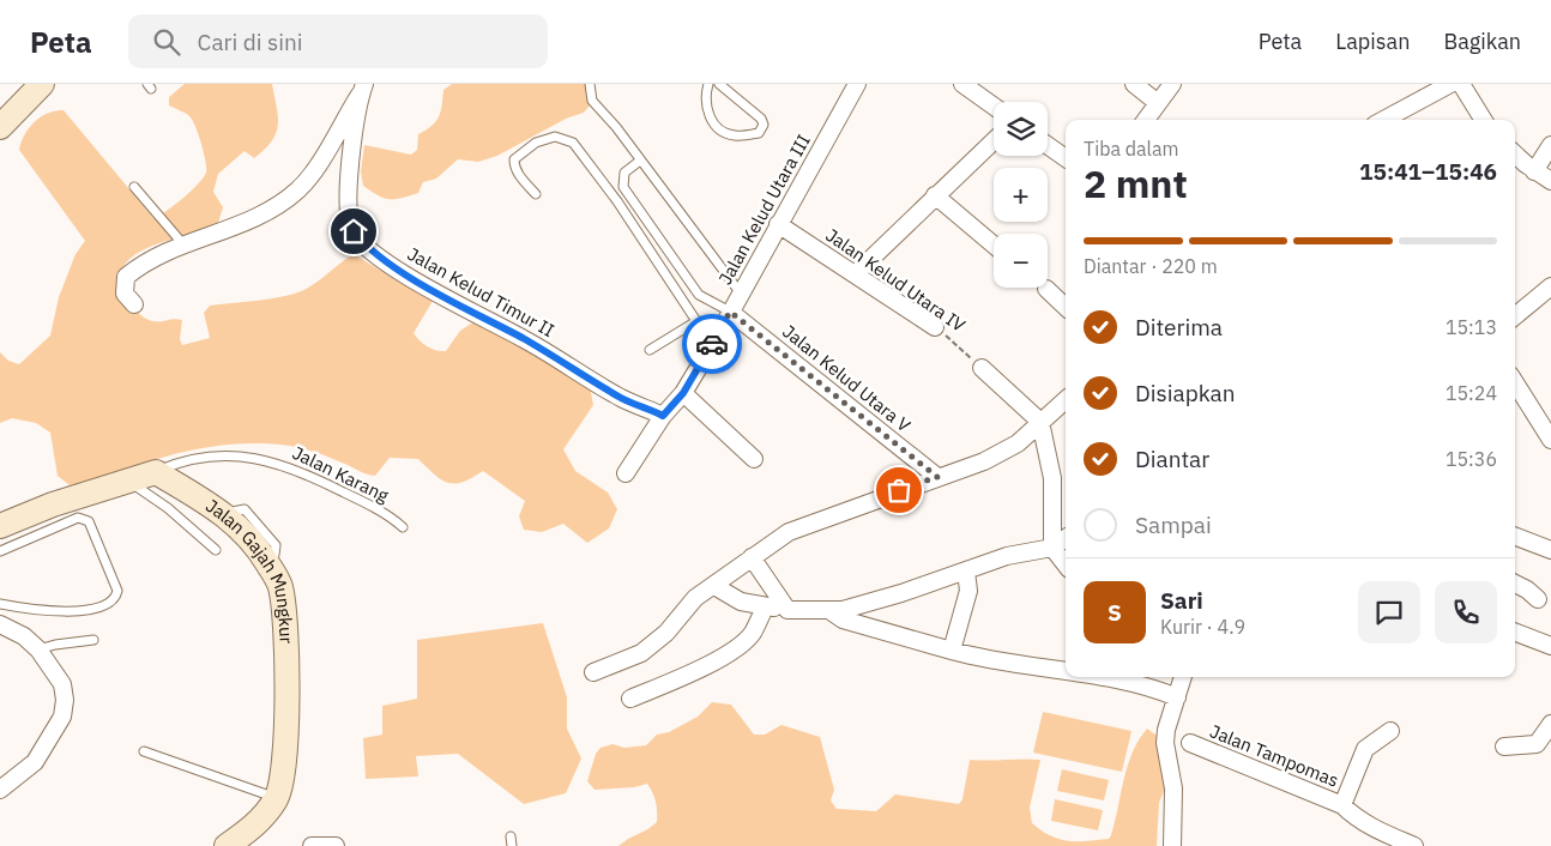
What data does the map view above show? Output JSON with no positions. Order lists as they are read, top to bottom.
{
  "streets": {
    "main road": ["Jalan Gajah Mungkur"],
    "street": [
      "Jalan Kelud Utara III",
      "Jalan Kelud Utara IV",
      "Jalan Kelud Timur II",
      "Jalan Kelud Utara V",
      "Jalan Tampomas"
    ],
    "lane": ["Jalan Karang"]
  },
  "crossings": [
    ["Jalan Kelud Utara III", "Jalan Kelud Utara IV"],
    ["Jalan Kelud Utara III", "Jalan Kelud Timur II"],
    ["Jalan Kelud Utara III", "Jalan Kelud Utara V"],
    ["Jalan Karang", "Jalan Gajah Mungkur"]
  ],
  "page": {
    "header": "Peta",
    "search": "Cari di sini",
    "nav": ["Peta", "Lapisan", "Bagikan"],
    "map_buttons": ["+", "−"],
    "heading": ["2 mnt", "Tiba dalam", "15:41–15:46"],
    "panel": ["Sari", "Kurir · 4.9"],
    "bar": "Diantar · 220 m",
    "list": [
      ["Diterima", "15:13"],
      ["Disiapkan", "15:24"],
      ["Diantar", "15:36"],
      "Sampai"
    ],
    "round": "S"
  }
}
